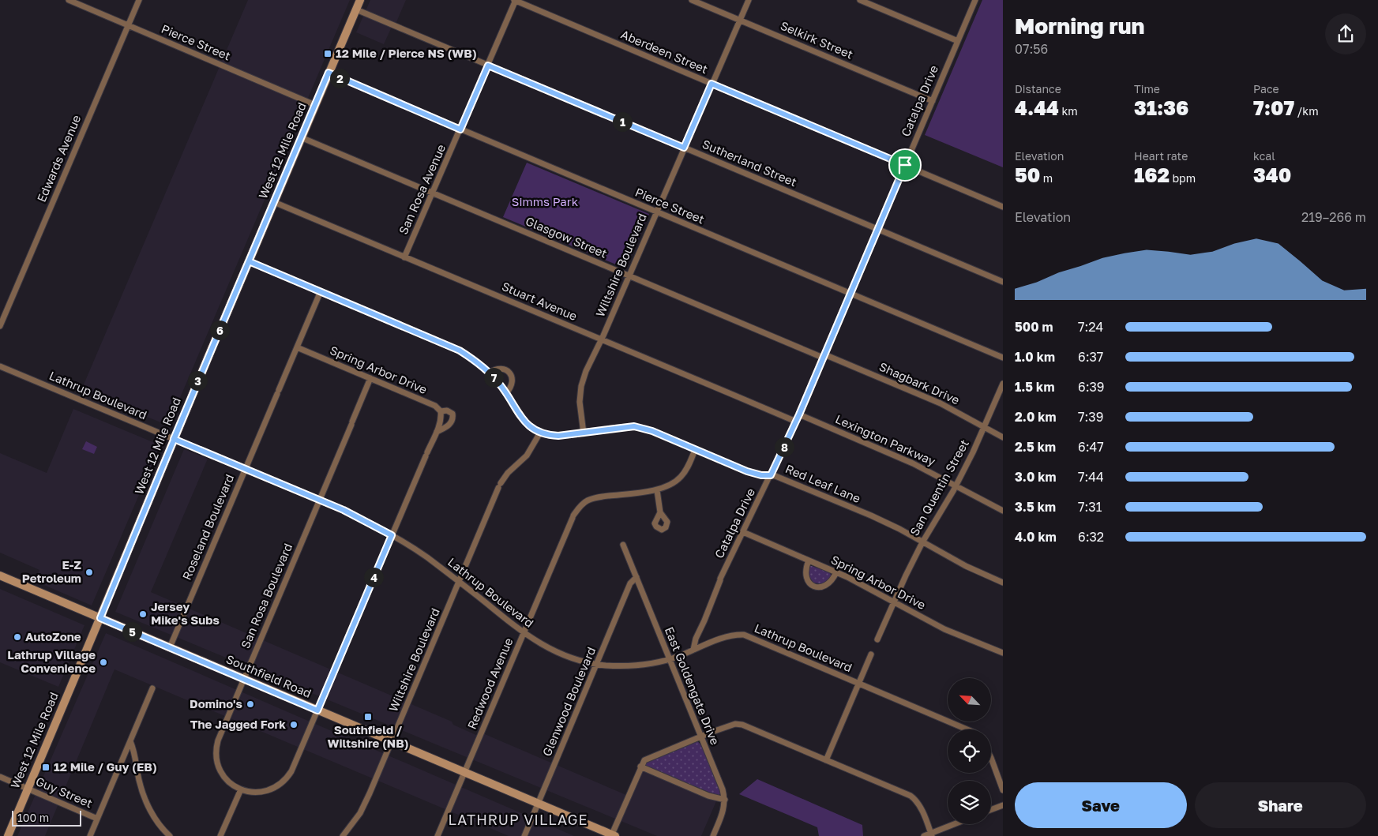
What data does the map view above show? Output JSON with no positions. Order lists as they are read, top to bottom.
{
  "streets": {
    "main road": ["West 12 Mile Road", "Southfield Road"],
    "street": [
      "Selkirk Street",
      "Pierce Street",
      "Aberdeen Street",
      "Catalpa Drive",
      "Edwards Avenue",
      "Sutherland Street",
      "San Rosa Avenue",
      "Glasgow Street",
      "Wiltshire Boulevard",
      "Stuart Avenue",
      "Spring Arbor Drive",
      "Shagbark Drive",
      "Lathrup Boulevard",
      "Lexington Parkway",
      "Red Leaf Lane",
      "San Quentin Street",
      "Roseland Boulevard",
      "San Rosa Boulevard",
      "Redwood Avenue",
      "East Goldengate Drive",
      "Glenwood Boulevard",
      "Guy Street"
    ]
  },
  "crossings": [
    ["Selkirk Street", "Catalpa Drive"],
    ["Selkirk Street", "Wiltshire Boulevard"],
    ["Pierce Street", "Catalpa Drive"],
    ["Pierce Street", "West 12 Mile Road"],
    ["Pierce Street", "Edwards Avenue"],
    ["Pierce Street", "San Rosa Avenue"],
    ["Pierce Street", "Wiltshire Boulevard"],
    ["Aberdeen Street", "Catalpa Drive"],
    ["Aberdeen Street", "San Rosa Avenue"],
    ["Aberdeen Street", "Wiltshire Boulevard"],
    ["Catalpa Drive", "Sutherland Street"],
    ["Catalpa Drive", "Glasgow Street"],
    ["Catalpa Drive", "Stuart Avenue"],
    ["Catalpa Drive", "Spring Arbor Drive"],
    ["Catalpa Drive", "Shagbark Drive"],
    ["Catalpa Drive", "Lathrup Boulevard"],
    ["Catalpa Drive", "Lexington Parkway"],
    ["Catalpa Drive", "Red Leaf Lane"],
    ["West 12 Mile Road", "Sutherland Street"],
    ["West 12 Mile Road", "Glasgow Street"],
    ["West 12 Mile Road", "Stuart Avenue"],
    ["West 12 Mile Road", "Lathrup Boulevard"],
    ["West 12 Mile Road", "Red Leaf Lane"],
    ["West 12 Mile Road", "Southfield Road"],
    ["West 12 Mile Road", "Guy Street"],
    ["Sutherland Street", "San Rosa Avenue"],
    ["Sutherland Street", "Wiltshire Boulevard"],
    ["San Rosa Avenue", "Glasgow Street"],
    ["San Rosa Avenue", "Stuart Avenue"],
    ["Glasgow Street", "Wiltshire Boulevard"],
    ["Glasgow Street", "Shagbark Drive"],
    ["Wiltshire Boulevard", "Stuart Avenue"],
    ["Wiltshire Boulevard", "Lathrup Boulevard"],
    ["Wiltshire Boulevard", "Red Leaf Lane"],
    ["Wiltshire Boulevard", "Southfield Road"],
    ["Spring Arbor Drive", "San Quentin Street"],
    ["Spring Arbor Drive", "Roseland Boulevard"],
    ["Spring Arbor Drive", "San Rosa Boulevard"],
    ["Shagbark Drive", "San Quentin Street"],
    ["Lathrup Boulevard", "Roseland Boulevard"],
    ["Lathrup Boulevard", "San Rosa Boulevard"],
    ["Lathrup Boulevard", "Redwood Avenue"],
    ["Lathrup Boulevard", "East Goldengate Drive"],
    ["Lathrup Boulevard", "Glenwood Boulevard"],
    ["Lexington Parkway", "San Quentin Street"],
    ["Red Leaf Lane", "San Quentin Street"],
    ["Red Leaf Lane", "Roseland Boulevard"],
    ["Red Leaf Lane", "Redwood Avenue"],
    ["Roseland Boulevard", "Southfield Road"],
    ["San Rosa Boulevard", "Southfield Road"],
    ["Southfield Road", "Redwood Avenue"],
    ["Southfield Road", "Glenwood Boulevard"],
    ["East Goldengate Drive", "Glenwood Boulevard"]
  ],
  "districts": ["LATHRUP VILLAGE"],
  "parks": ["Simms Park"],
  "places": {
    "transit": ["12 Mile / Pierce NS (WB)", "Southfield / Wiltshire (NB)", "12 Mile / Guy (EB)"],
    "other": [
      "E-Z Petroleum",
      "Jersey Mike's Subs",
      "AutoZone",
      "Lathrup Village Convenience",
      "Domino's",
      "The Jagged Fork"
    ]
  },
  "scale_bar": "100 m",
  "north": "top left",
  "page": {
    "heading": ["Morning run", "07:56"],
    "stats": [
      ["Distance", "4.44 km"],
      ["Time", "31:36"],
      ["Pace", "7:07 /km"],
      ["Elevation", "50 m"],
      ["Heart rate", "162 bpm"],
      ["kcal", "340"]
    ],
    "pins": [
      "2",
      "1",
      "6",
      "7",
      "3",
      "8",
      "4",
      "5"
    ],
    "chart": ["Elevation", "219–266 m"],
    "list": [
      {
        "name": "500 m",
        "note": "7:24"
      },
      {
        "name": "1.0 km",
        "note": "6:37"
      },
      {
        "name": "1.5 km",
        "note": "6:39"
      },
      {
        "name": "2.0 km",
        "note": "7:39"
      },
      {
        "name": "2.5 km",
        "note": "6:47"
      },
      {
        "name": "3.0 km",
        "note": "7:44"
      },
      {
        "name": "3.5 km",
        "note": "7:31"
      },
      {
        "name": "4.0 km",
        "note": "6:32"
      }
    ],
    "buttons": ["Save", "Share"],
    "scale": "100 m"
  }
}
